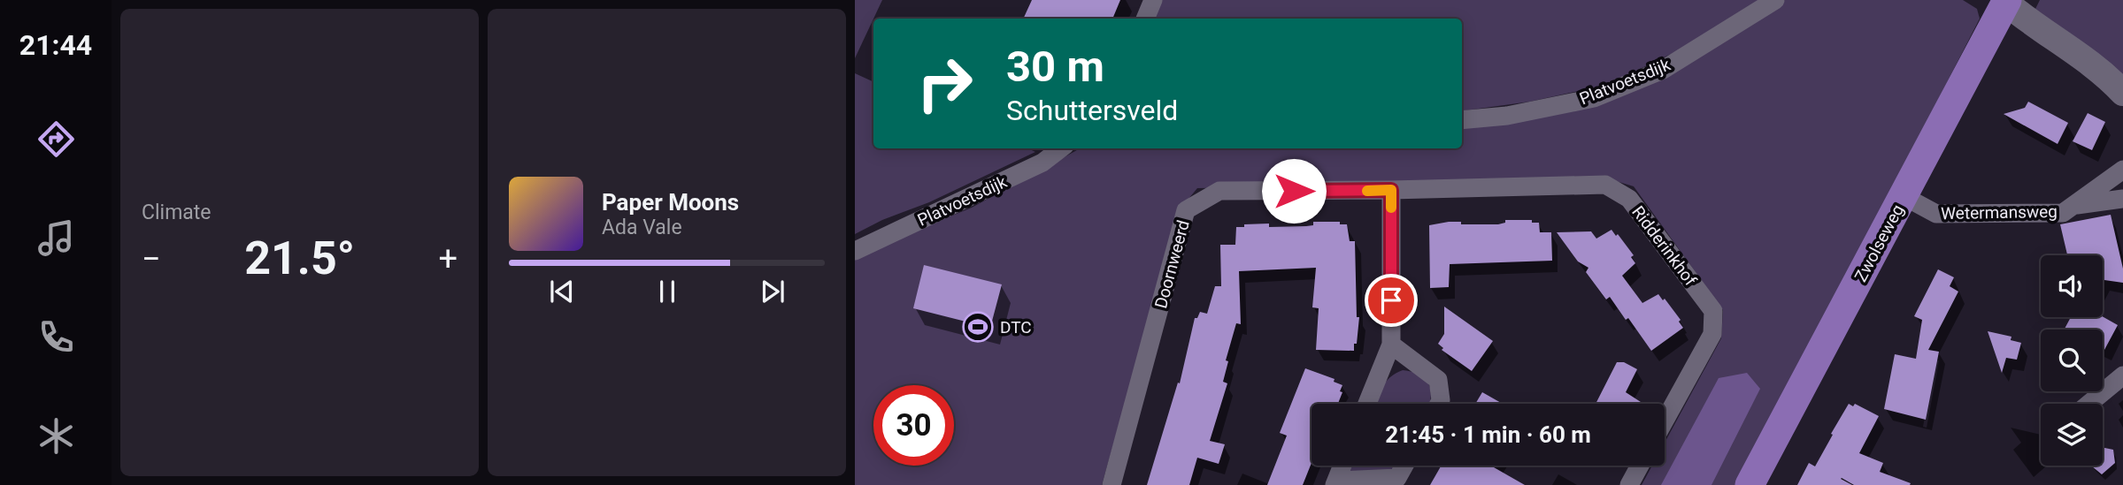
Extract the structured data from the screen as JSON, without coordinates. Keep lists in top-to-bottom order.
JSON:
{
  "streets": {
    "main road": ["Zwolseweg"],
    "street": [
      "Platvoetsdijk",
      "Wetermansweg",
      "Ridderinkhof",
      "Doornweerd"
    ]
  },
  "crossings": [
    ["Wetermansweg", "Zwolseweg"],
    ["Ridderinkhof", "Doornweerd"]
  ],
  "places": {
    "sports": ["DTC"]
  },
  "page": {
    "tabs": "21:44",
    "tile": "Climate",
    "turn": ["30 m", "Schuttersveld"],
    "song": ["Paper Moons", "Ada Vale"],
    "heat": ["−", "21.5°", "+"],
    "limit": "30",
    "trip": "21:45 · 1 min · 60 m"
  }
}
